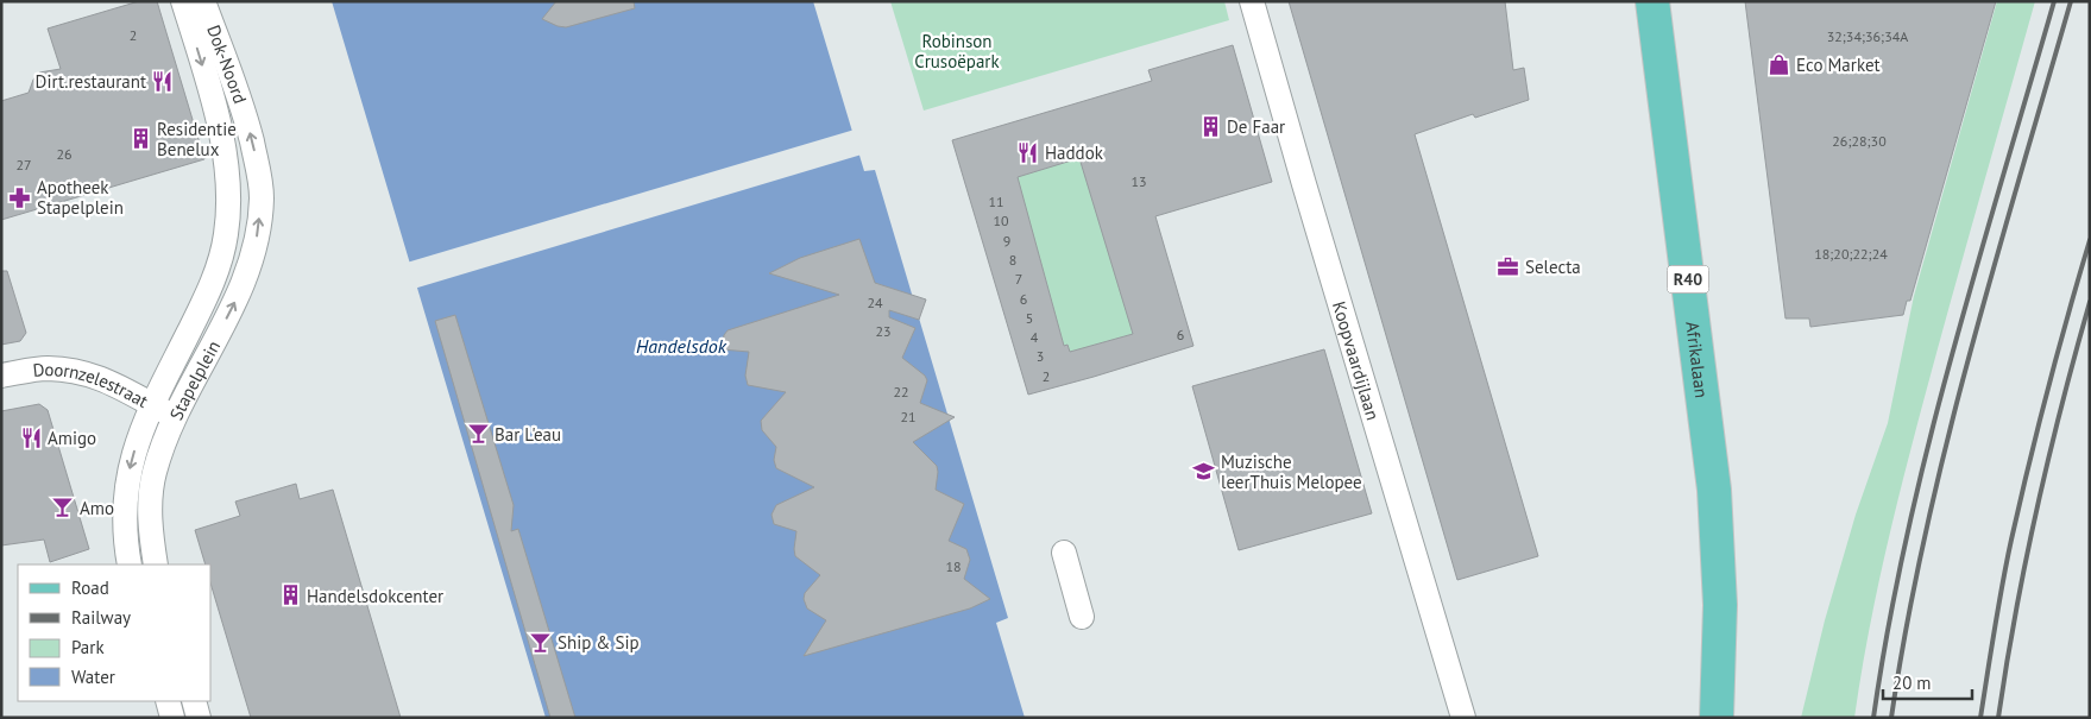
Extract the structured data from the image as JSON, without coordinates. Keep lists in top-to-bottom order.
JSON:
{
  "streets": {
    "main road": ["R40", "Afrikalaan"],
    "street": [
      "Dok-Noord",
      "Koopvaardijlaan",
      "Stapelplein",
      "Doornzelestraat"
    ]
  },
  "crossings": [
    ["Dok-Noord", "Stapelplein"],
    ["Stapelplein", "Doornzelestraat"]
  ],
  "water": ["Handelsdok"],
  "parks": ["Robinson Crusoëpark"],
  "places": {
    "shop": ["Eco Market"],
    "restaurant": ["Dirt.restaurant", "Haddok", "Amigo"],
    "building": ["De Faar", "Residentie Benelux", "Handelsdokcenter"],
    "pharmacy": ["Apotheek Stapelplein"],
    "office": ["Selecta"],
    "bar": ["Bar L'eau", "Amo", "Ship & Sip"],
    "school or university": ["Muzische leerThuis Melopee"]
  },
  "house_numbers": [
    "2",
    "32;34;36;34A",
    "26;28;30",
    "26",
    "27",
    "13",
    "11",
    "10",
    "9",
    "18;20;22;24",
    "8",
    "7",
    "6",
    "24",
    "5",
    "23",
    "6",
    "4",
    "3",
    "2",
    "22",
    "21",
    "18"
  ],
  "legend": [
    "Road",
    "Railway",
    "Park",
    "Water"
  ],
  "scale_bar": "20 m"
}
